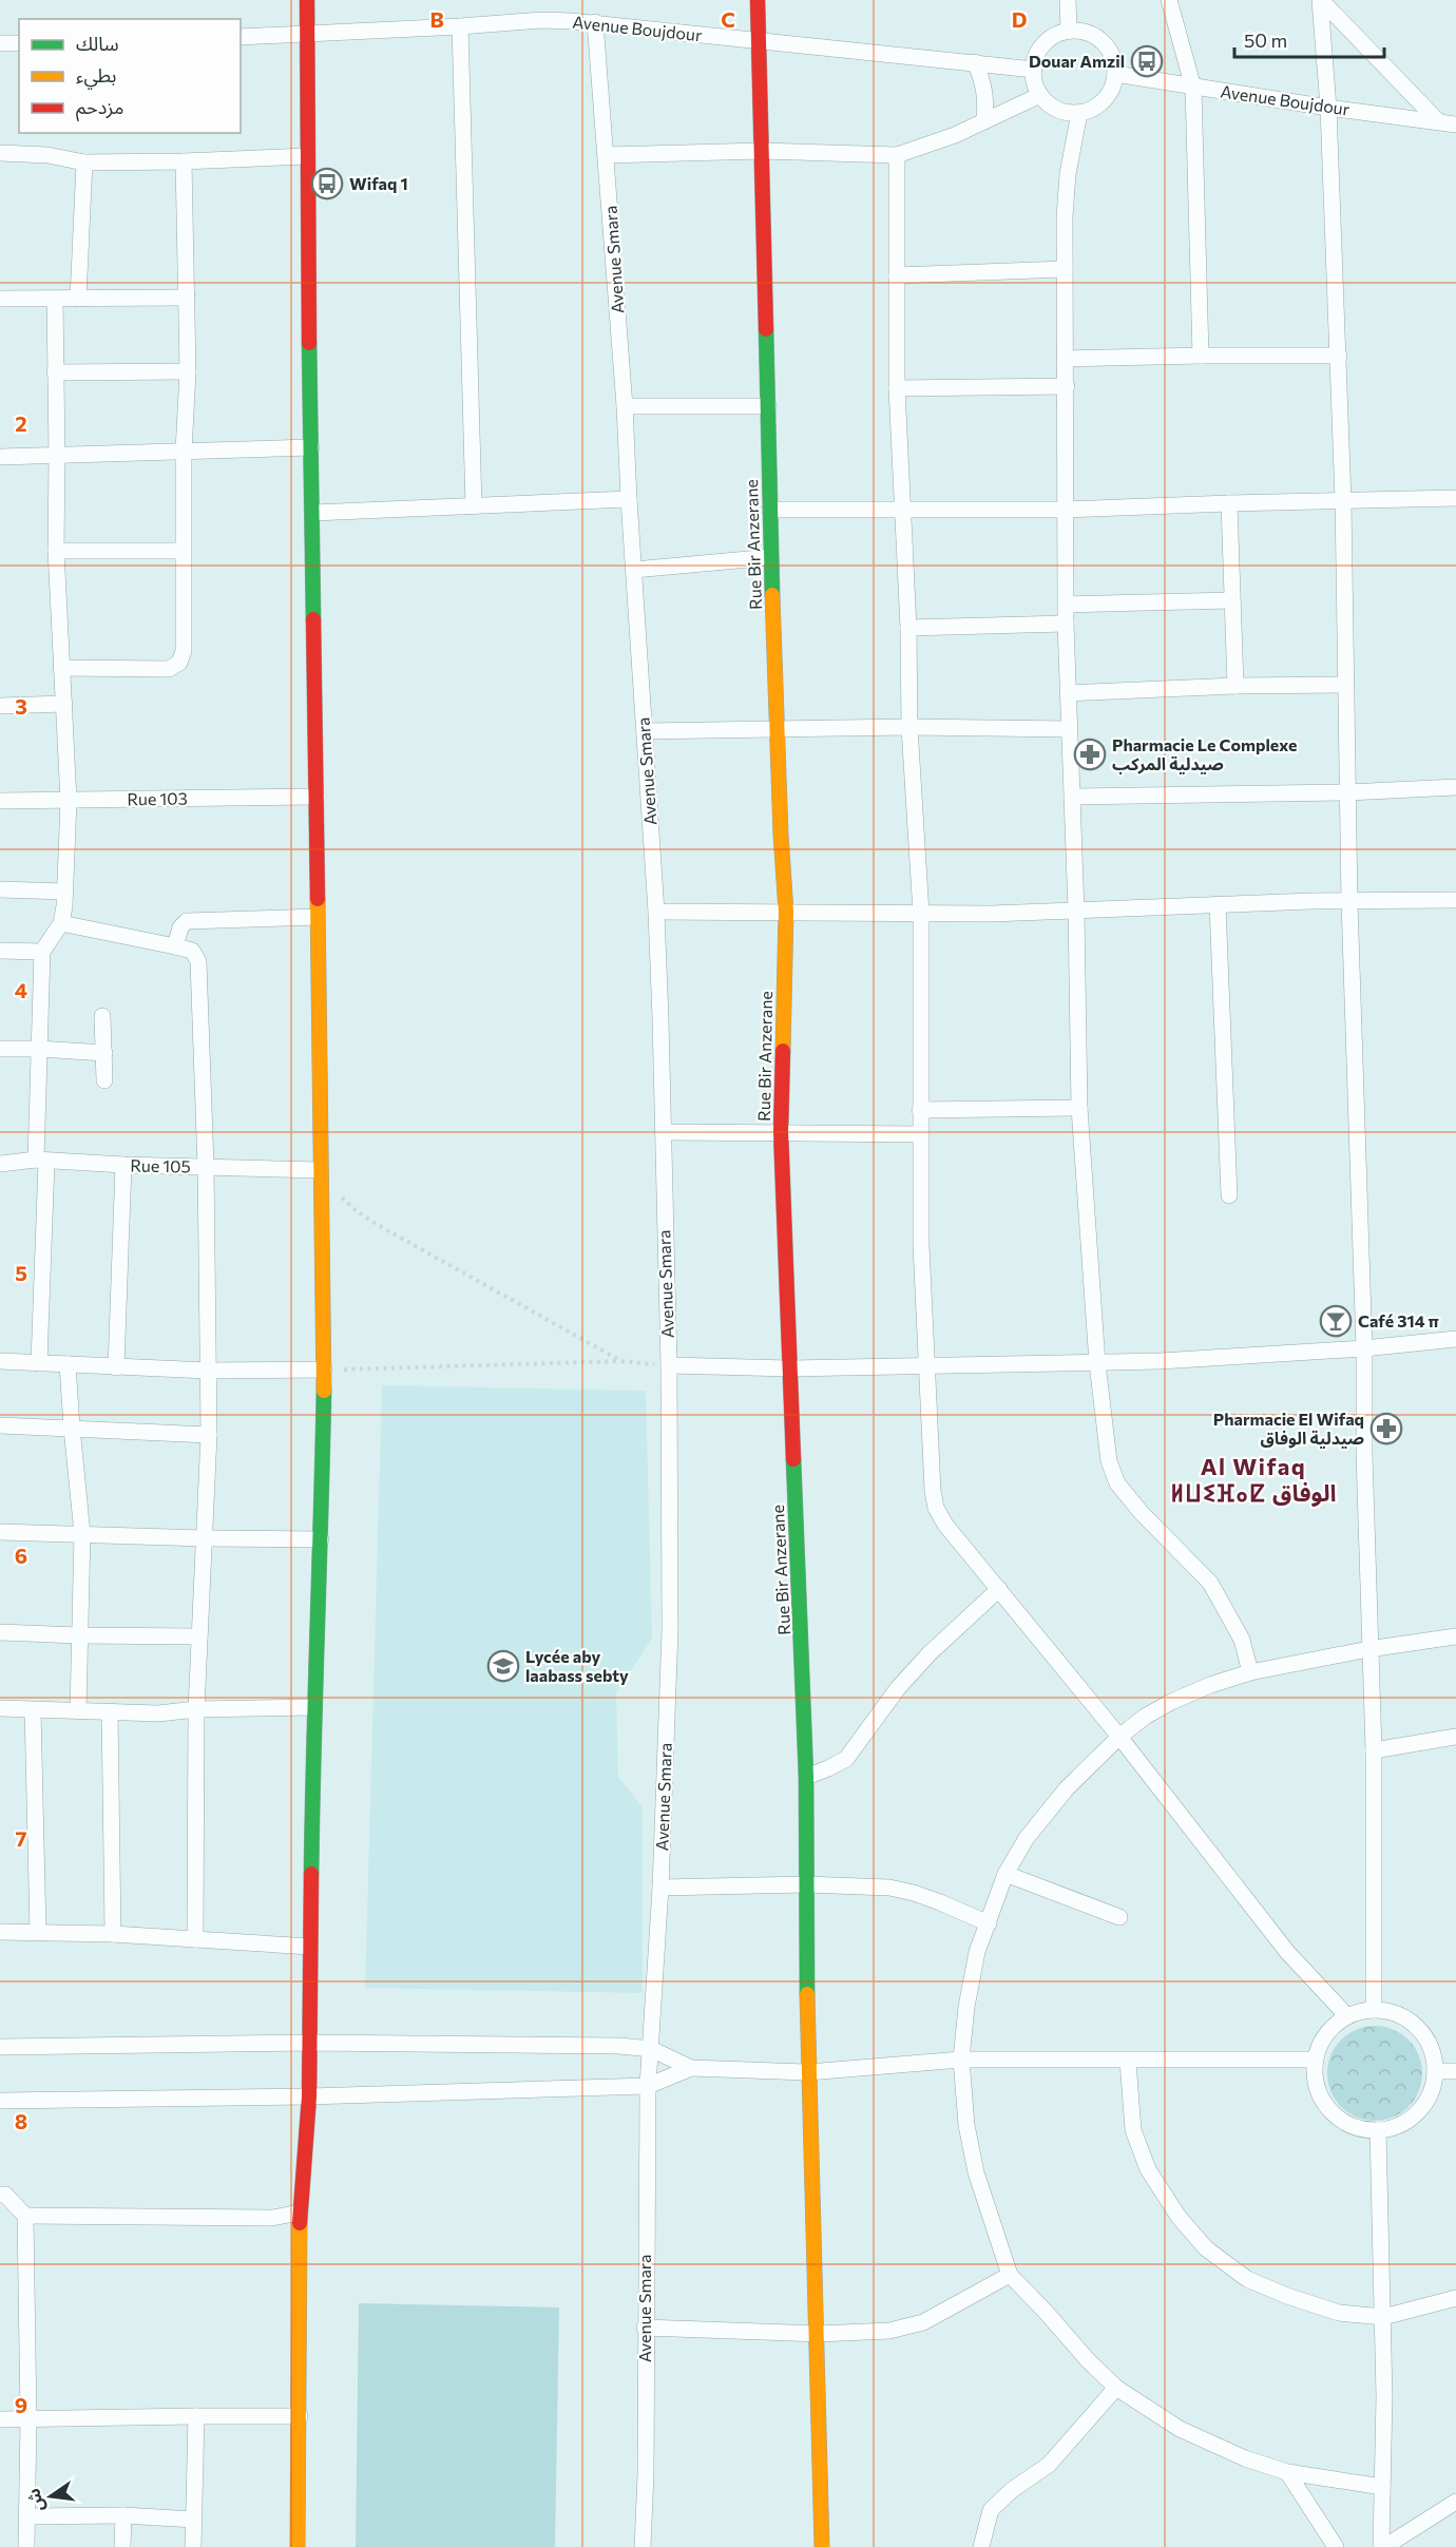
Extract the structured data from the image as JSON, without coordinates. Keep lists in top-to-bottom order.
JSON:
{
  "streets": {
    "street": [
      "Avenue Boujdour",
      "Avenue Smara",
      "Rue Bir Anzerane",
      "Rue 103",
      "Rue 105"
    ]
  },
  "crossings": [
    ["Avenue Boujdour", "Avenue Smara"],
    ["Avenue Boujdour", "Rue Bir Anzerane"]
  ],
  "districts": ["Al Wifaq ⵍⵡⵉⴼⴰⵇ الوفاق"],
  "places": {
    "bus stop": ["Douar Amzil", "Wifaq 1"],
    "pharmacy": ["Pharmacie Le Complexe صيدلية المركب", "Pharmacie El Wifaq صيدلية الوفاق"],
    "bar": ["Café 314 π"],
    "school or university": ["Lycée aby laabass sebty"]
  },
  "legend": ["سالك", "بطيء", "مزدحم"],
  "scale_bar": "50 m",
  "north": "left",
  "grid": {
    "columns": ["B", "C", "D"],
    "rows": [
      "2",
      "3",
      "4",
      "5",
      "6",
      "7",
      "8",
      "9"
    ]
  }
}
